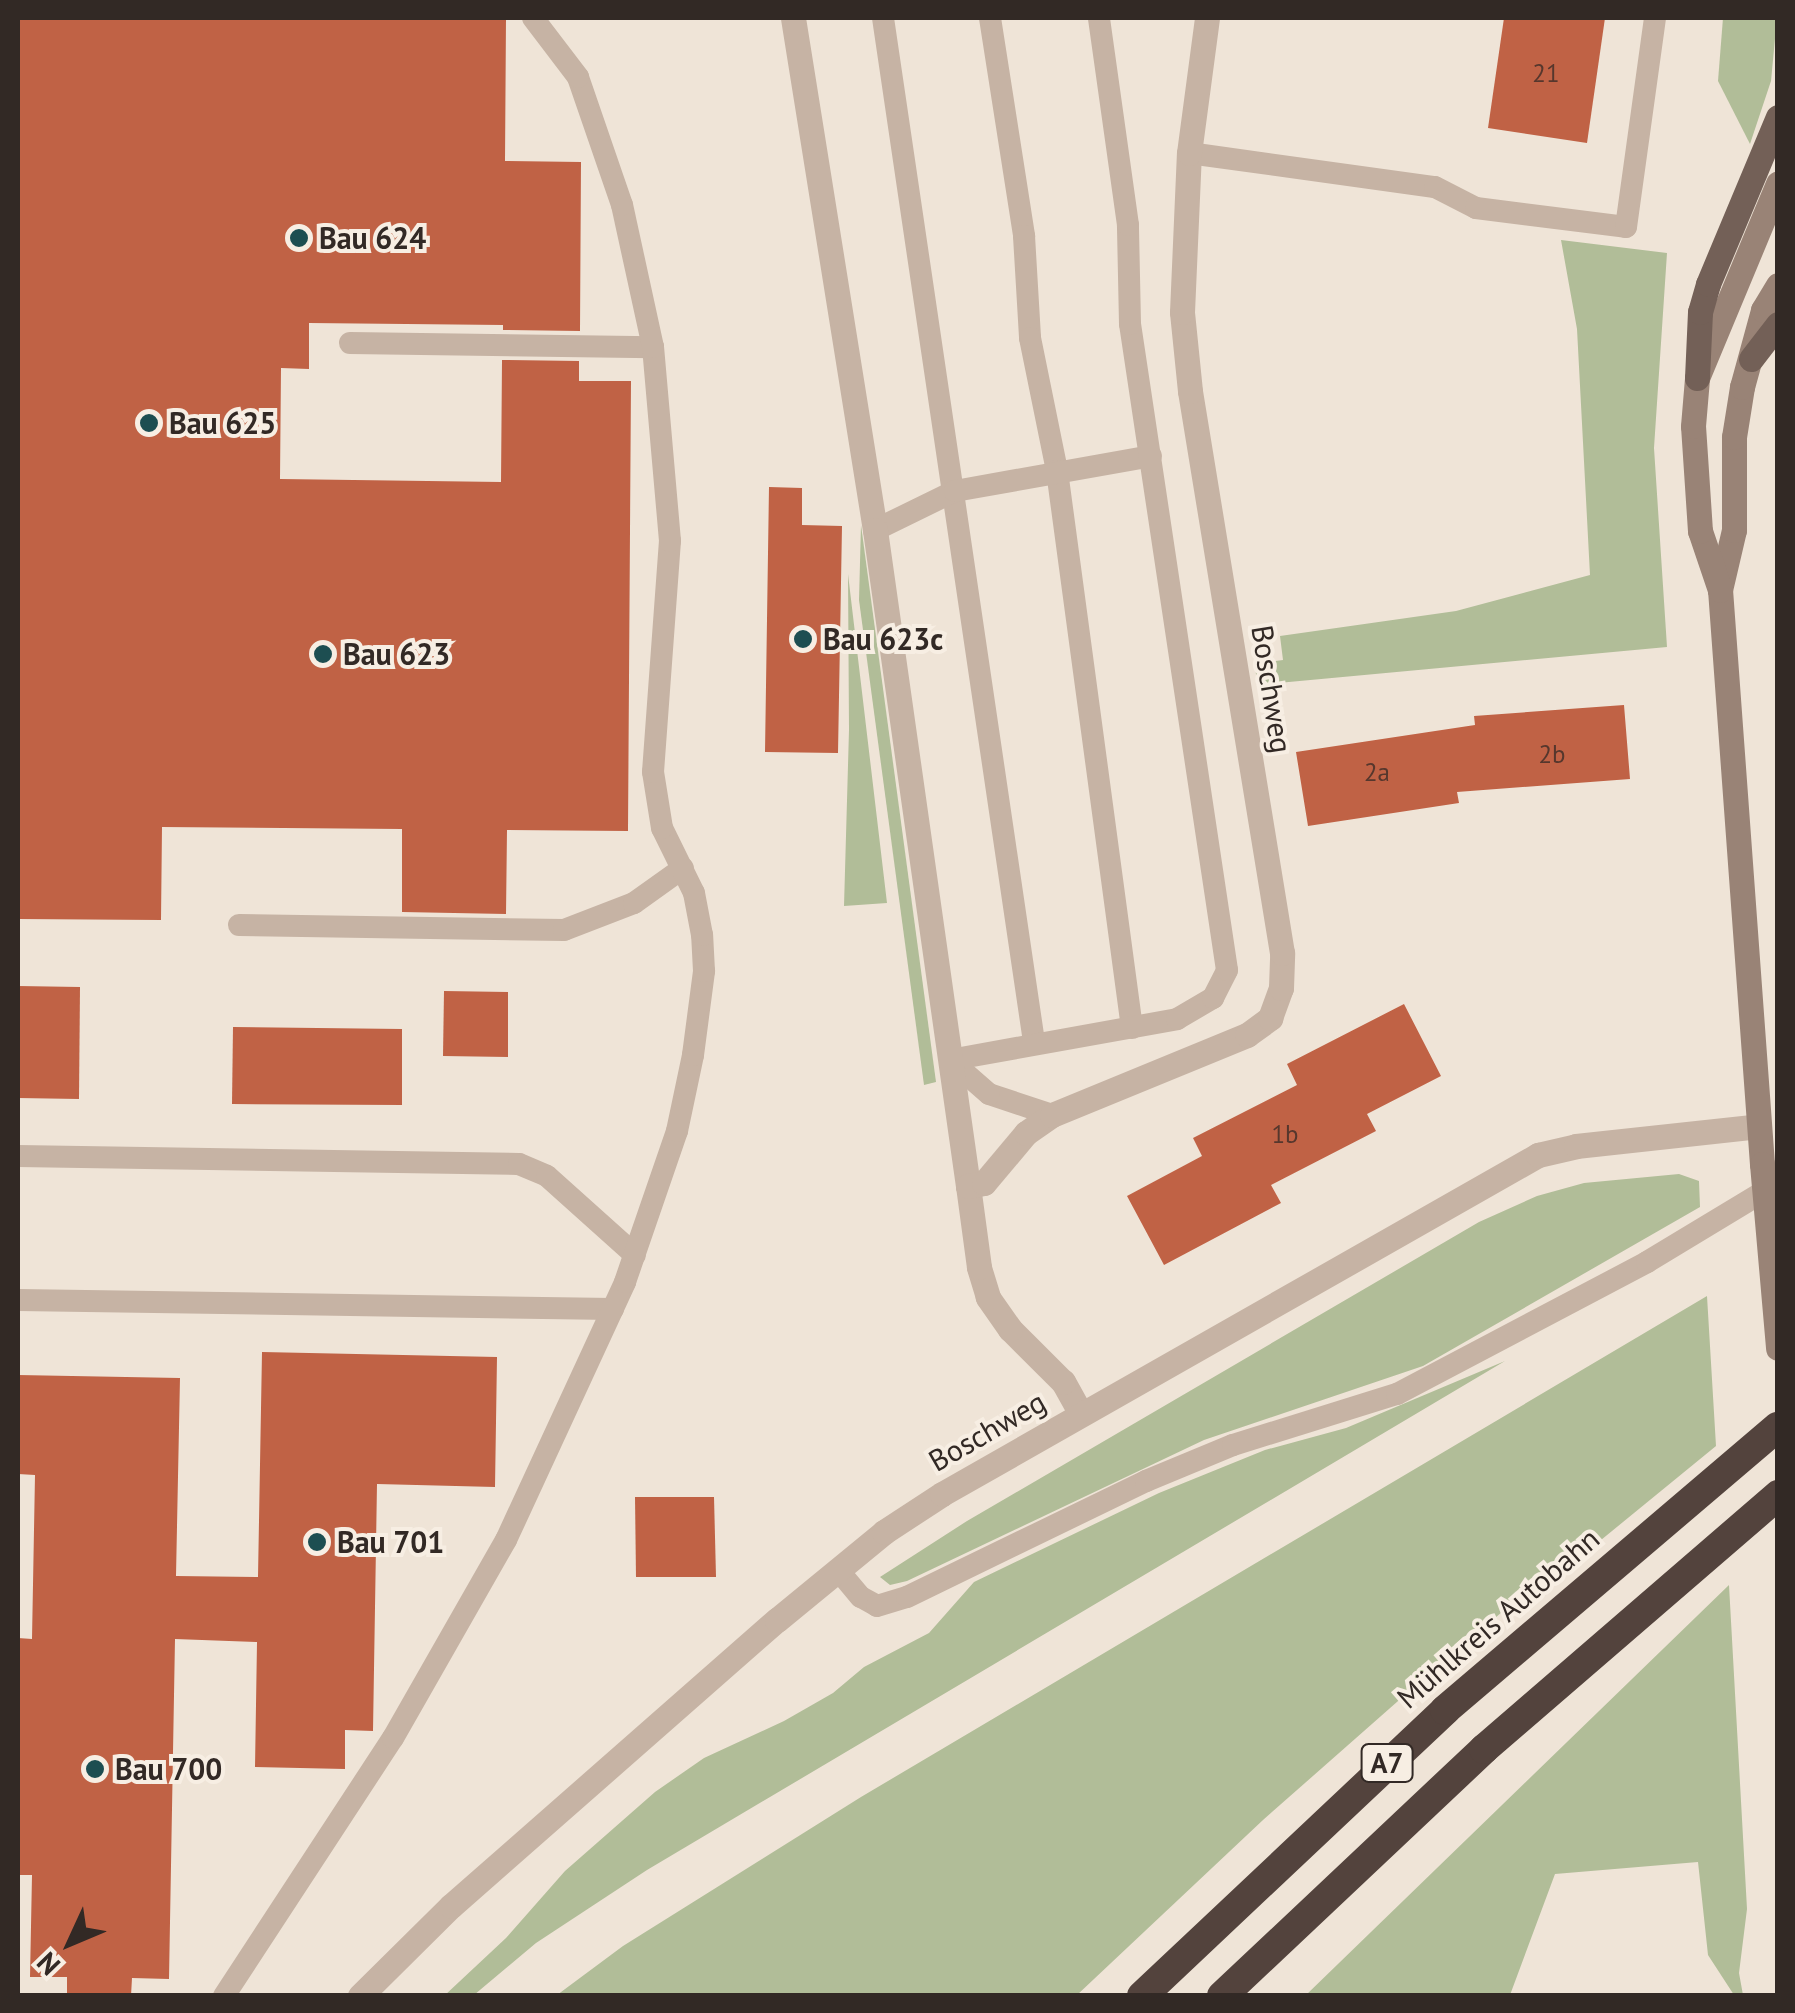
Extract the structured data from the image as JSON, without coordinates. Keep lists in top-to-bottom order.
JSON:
{
  "streets": {
    "highway": ["Mühlkreis Autobahn", "A7"],
    "street": ["Boschweg"]
  },
  "places": [
    "Bau 624",
    "Bau 625",
    "Bau 623c",
    "Bau 623",
    "Bau 701",
    "Bau 700"
  ],
  "house_numbers": [
    "21",
    "2b",
    "2a",
    "1b"
  ],
  "north": "bottom left"
}
